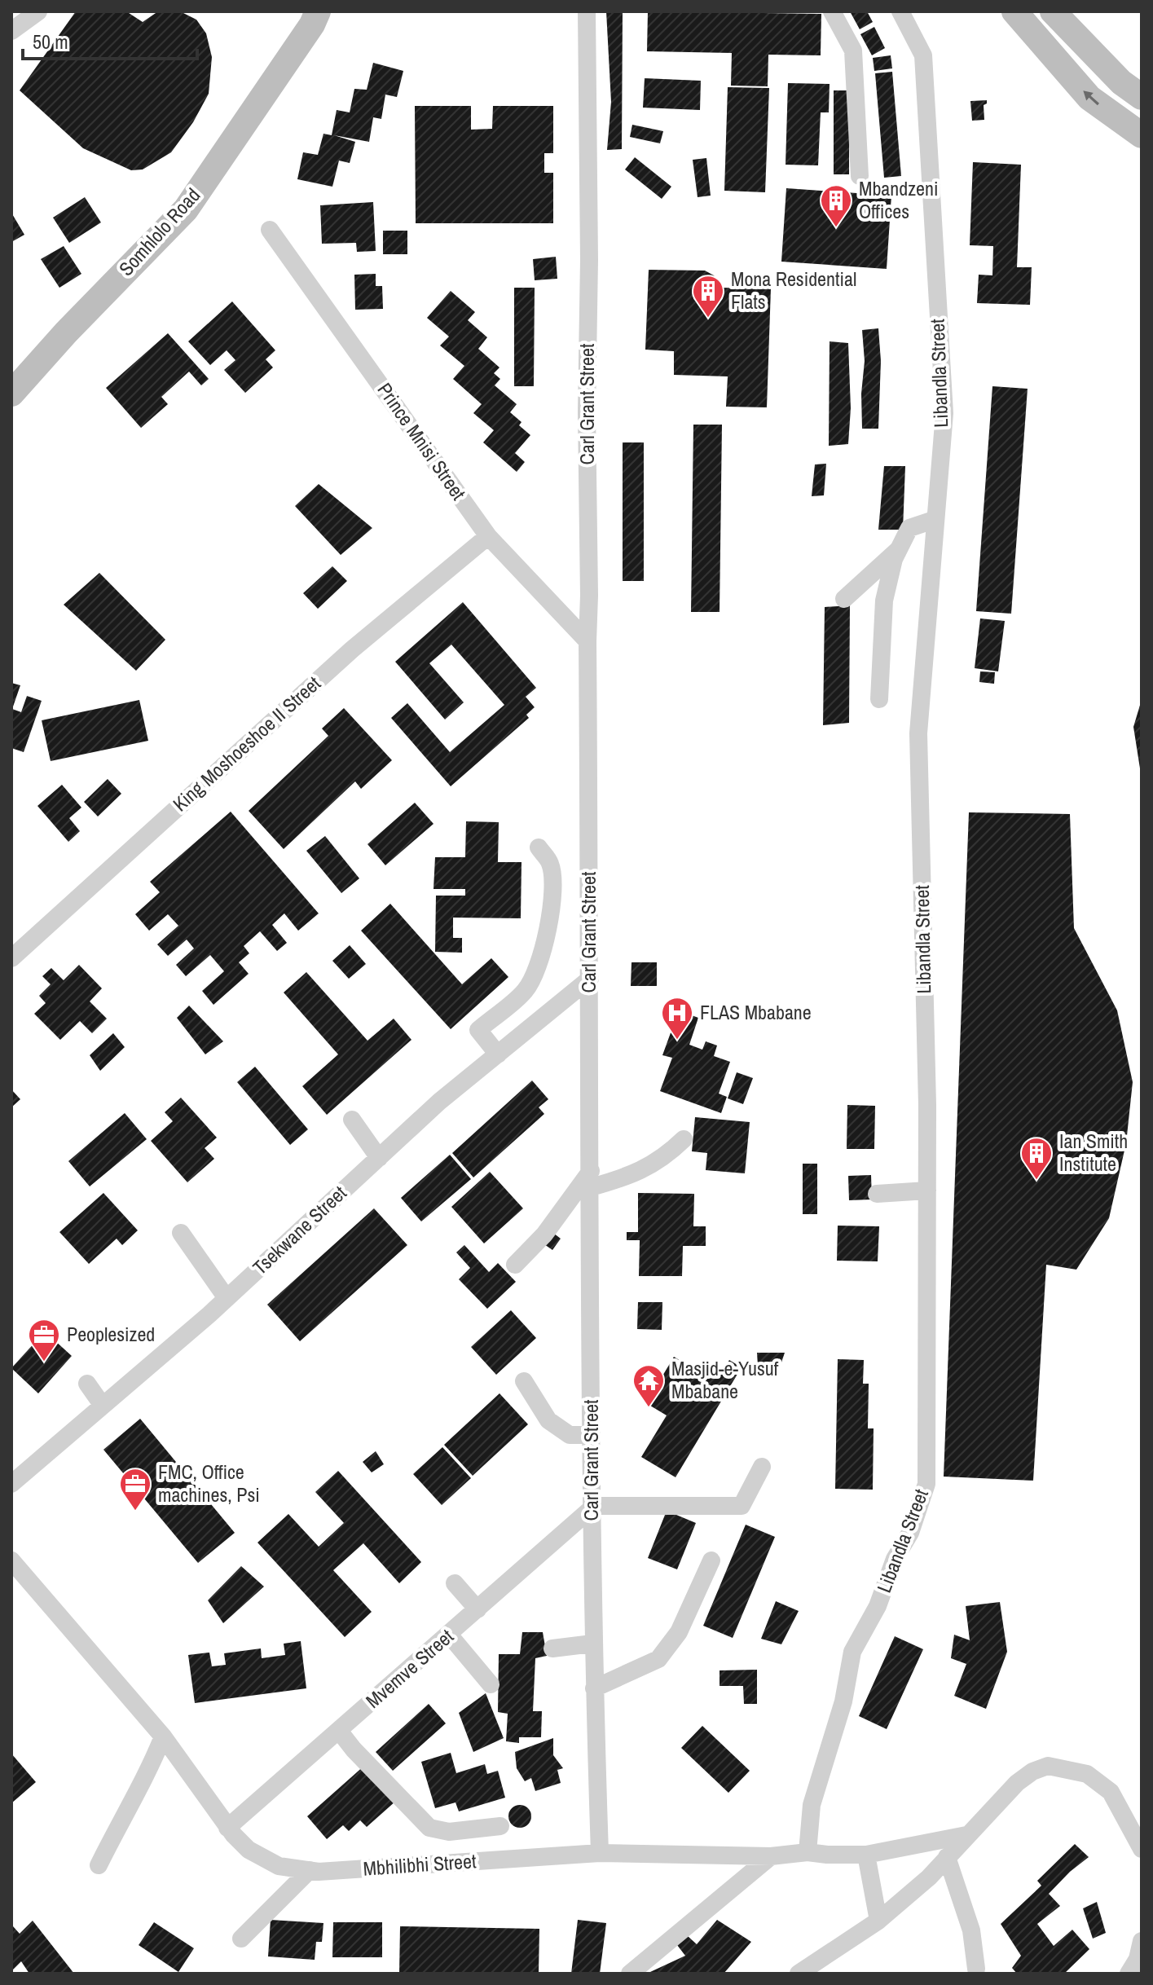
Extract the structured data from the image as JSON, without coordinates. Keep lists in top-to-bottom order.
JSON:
{
  "streets": {
    "main road": ["Somhlolo Road"],
    "street": [
      "Libandla Street",
      "Carl Grant Street",
      "Prince Mnisi Street",
      "King Moshoeshoe II Street",
      "Tsekwane Street",
      "Mvemve Street",
      "Mbhilibhi Street"
    ]
  },
  "crossings": [
    ["Libandla Street", "Mbhilibhi Street"],
    ["Carl Grant Street", "Prince Mnisi Street"],
    ["Carl Grant Street", "Tsekwane Street"],
    ["Carl Grant Street", "Mvemve Street"],
    ["Carl Grant Street", "Mbhilibhi Street"],
    ["Prince Mnisi Street", "King Moshoeshoe II Street"],
    ["Mvemve Street", "Mbhilibhi Street"]
  ],
  "places": {
    "building": ["Mbandzeni Offices", "Mona Residential Flats", "Ian Smith Institute"],
    "hospital": ["FLAS Mbabane"],
    "office": ["Peoplesized", "FMC, Office machines, Psi"],
    "temple": ["Masjid-e-Yusuf Mbabane"]
  },
  "scale_bar": "50 m"
}
